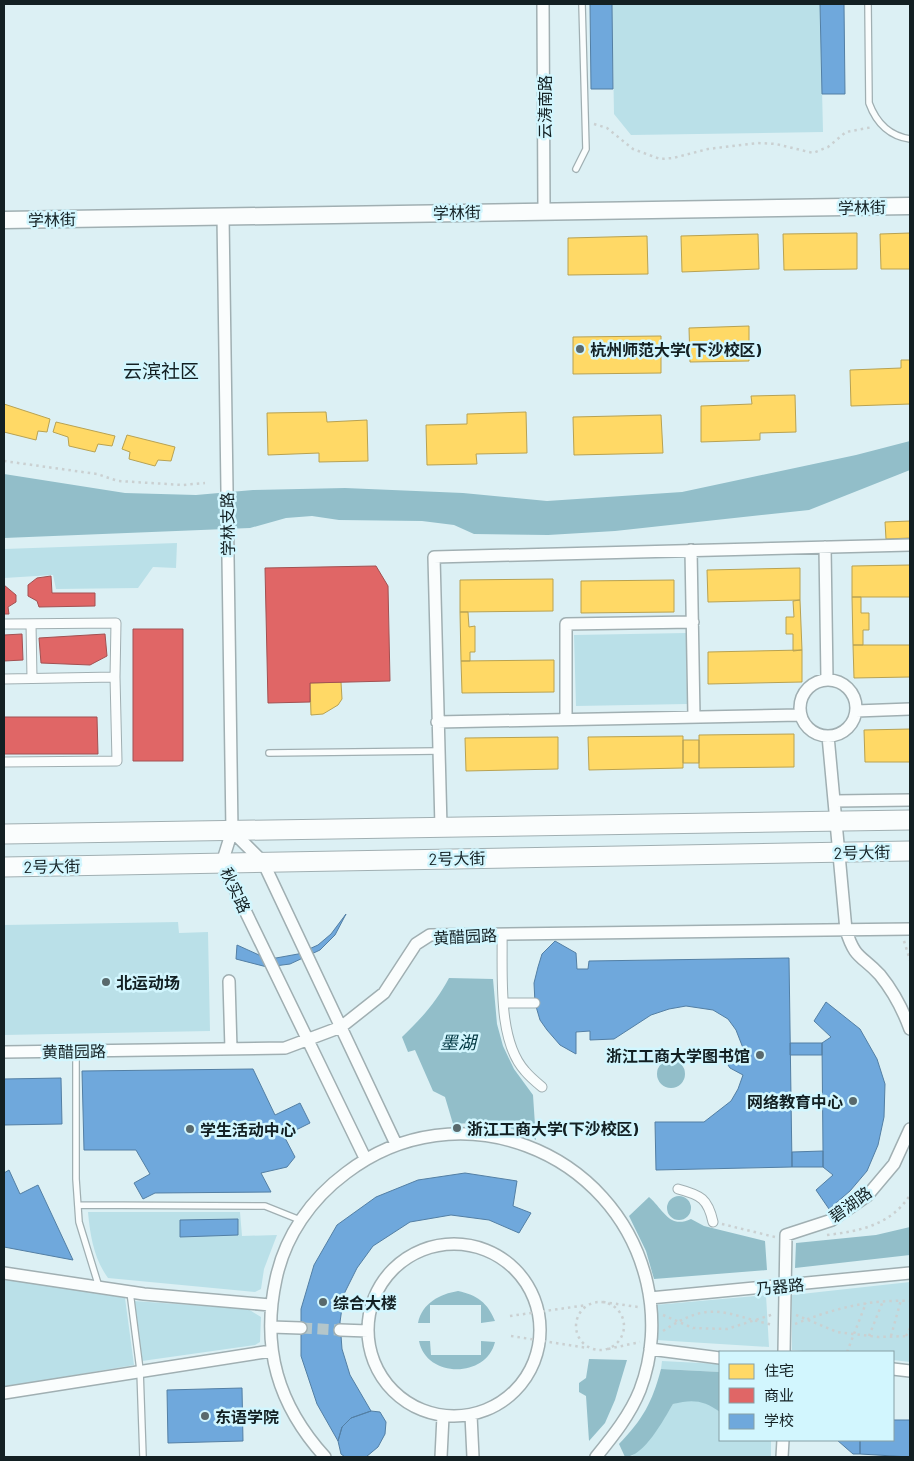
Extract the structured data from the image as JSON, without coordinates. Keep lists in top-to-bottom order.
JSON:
{
  "streets": {
    "main road": ["学林街", "2号大街"],
    "street": [
      "云涛南路",
      "学林支路",
      "秋实路",
      "黄醋园路",
      "碧湖路",
      "乃器路"
    ]
  },
  "crossings": [
    ["云涛南路", "学林街"],
    ["学林街", "学林支路"],
    ["学林支路", "2号大街"],
    ["学林支路", "秋实路"],
    ["2号大街", "秋实路"],
    ["秋实路", "黄醋园路"],
    ["碧湖路", "乃器路"]
  ],
  "districts": ["云滨社区"],
  "water": ["墨湖"],
  "places": [
    "杭州师范大学(下沙校区)",
    "北运动场",
    "浙江工商大学图书馆",
    "网络教育中心",
    "浙江工商大学(下沙校区)",
    "学生活动中心",
    "综合大楼",
    "东语学院"
  ],
  "legend": ["住宅", "商业", "学校"]
}
